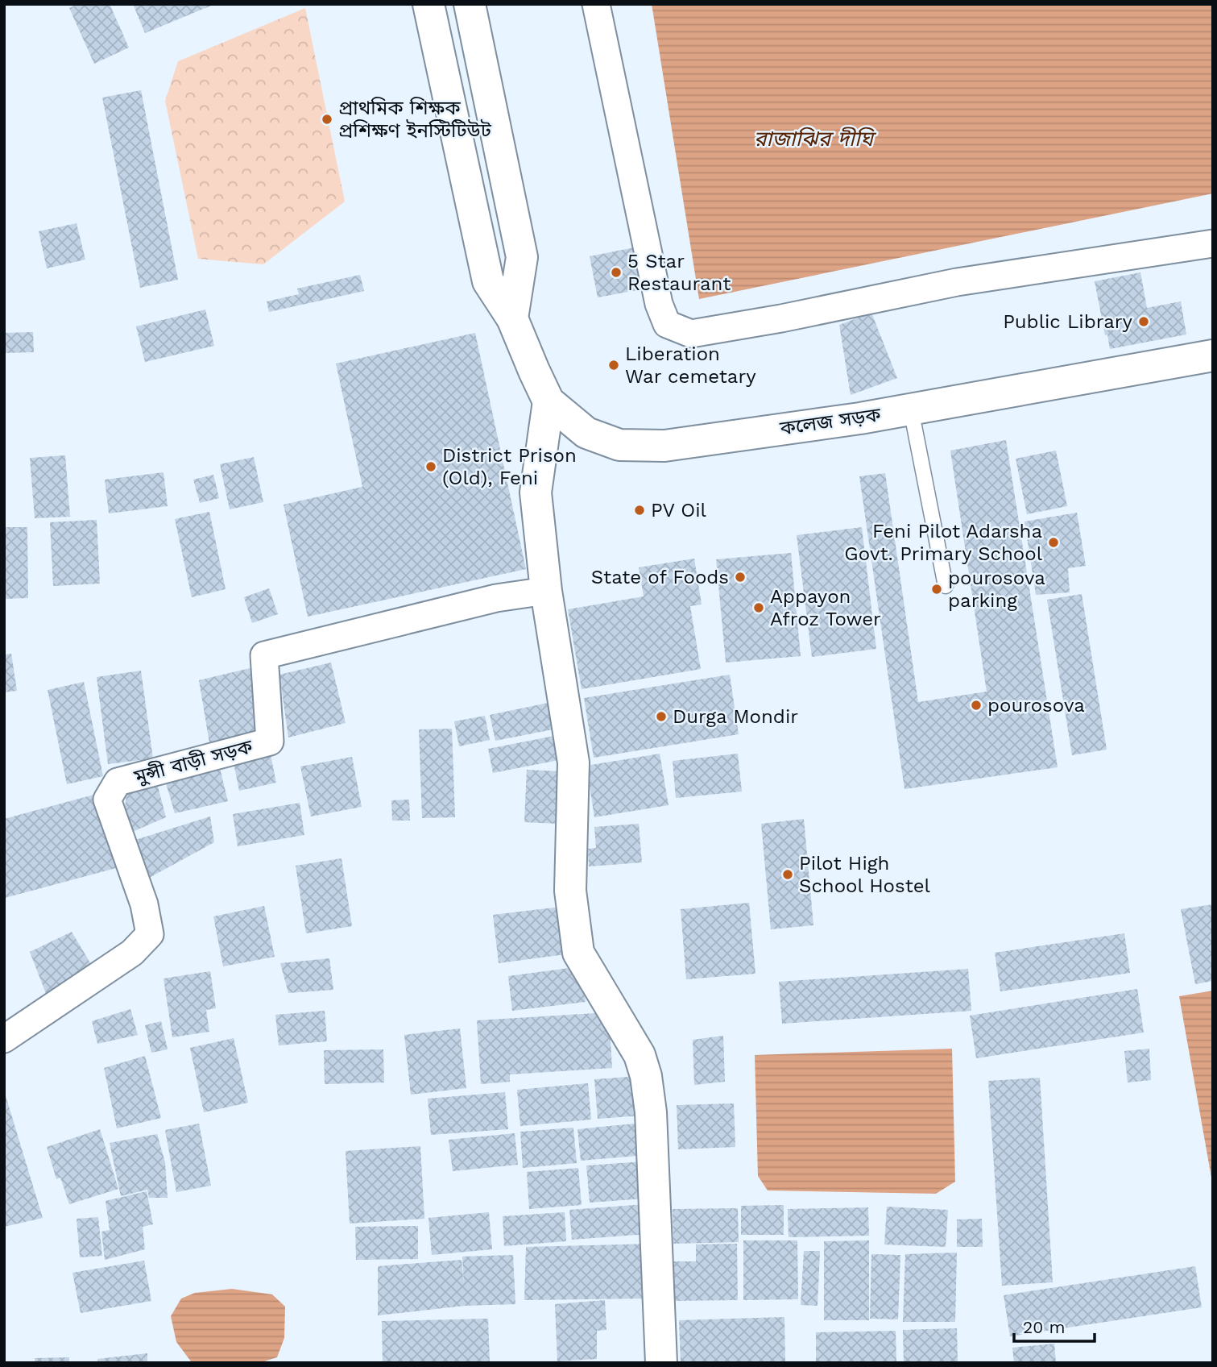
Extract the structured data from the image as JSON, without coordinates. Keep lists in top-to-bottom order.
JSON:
{
  "streets": {
    "main road": ["কলেজ সড়ক"],
    "street": ["মুন্সী বাড়ী সড়ক"]
  },
  "water": ["রাজাঝির দীঘি"],
  "places": [
    "প্রাথমিক শিক্ষক প্রশিক্ষণ ইনস্টিটিউট",
    "5 Star Restaurant",
    "Public Library",
    "Liberation War cemetary",
    "District Prison (Old), Feni",
    "PV Oil",
    "Feni Pilot Adarsha Govt. Primary School",
    "State of Foods",
    "pourosova parking",
    "Appayon Afroz Tower",
    "pourosova",
    "Durga Mondir",
    "Pilot High School Hostel"
  ],
  "scale_bar": "20 m"
}
